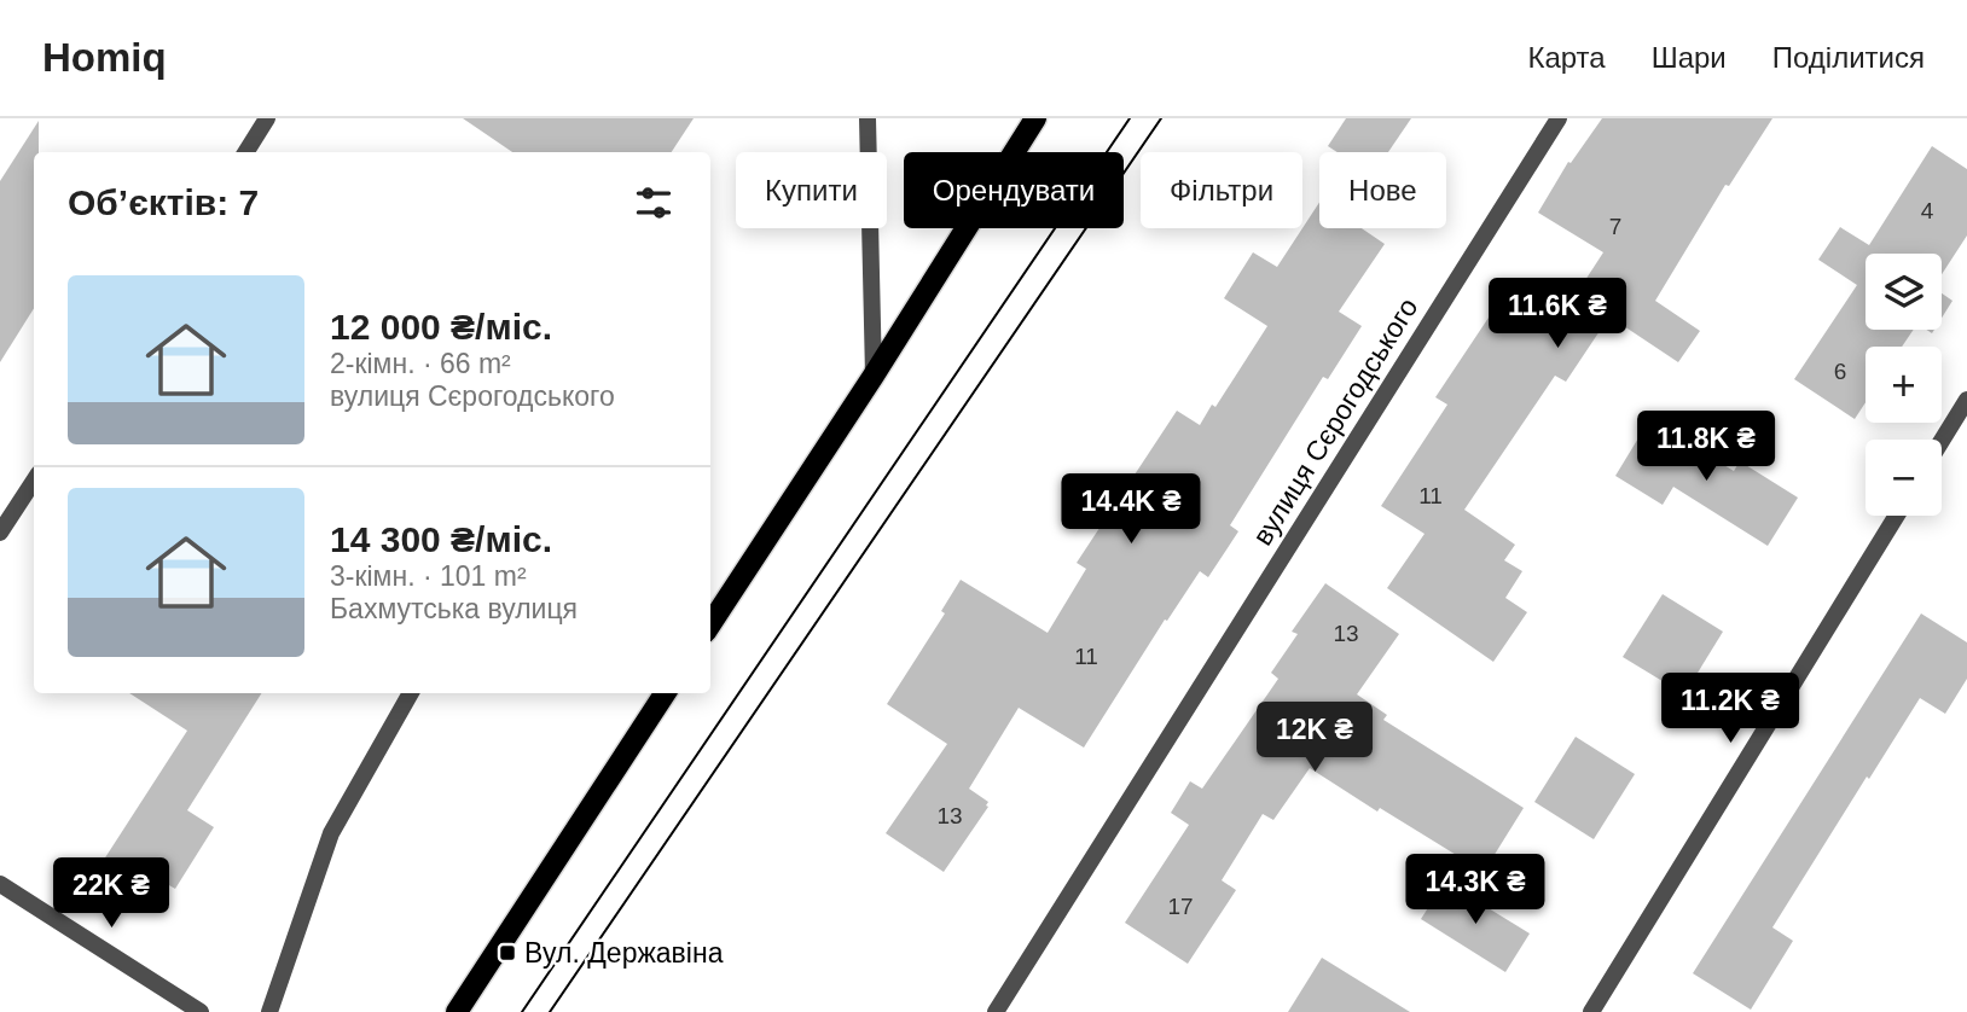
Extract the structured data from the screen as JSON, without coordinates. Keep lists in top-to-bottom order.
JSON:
{
  "streets": {
    "street": ["вулиця Сєрогодського"]
  },
  "places": {
    "transit": ["Вул. Державіна"]
  },
  "house_numbers": [
    "4",
    "7",
    "6",
    "11",
    "13",
    "11",
    "13",
    "17"
  ],
  "page": {
    "header": "Homiq",
    "nav": ["Карта", "Шари", "Поділитися"],
    "chip": [
      "Купити",
      "Орендувати",
      "Фільтри",
      "Нове"
    ],
    "heading": "Об’єктів: 7",
    "map_buttons": ["+", "−"],
    "list": [
      {
        "name": "12 000 ₴/міс.",
        "note": "2-кімн. · 66 m² · вулиця Сєрогодського"
      },
      {
        "name": "14 300 ₴/міс.",
        "note": "3-кімн. · 101 m² · Бахмутська вулиця"
      }
    ],
    "price": [
      "11.6K ₴",
      "11.8K ₴",
      "14.4K ₴",
      "11.2K ₴",
      "12K ₴",
      "14.3K ₴",
      "22K ₴"
    ]
  }
}
